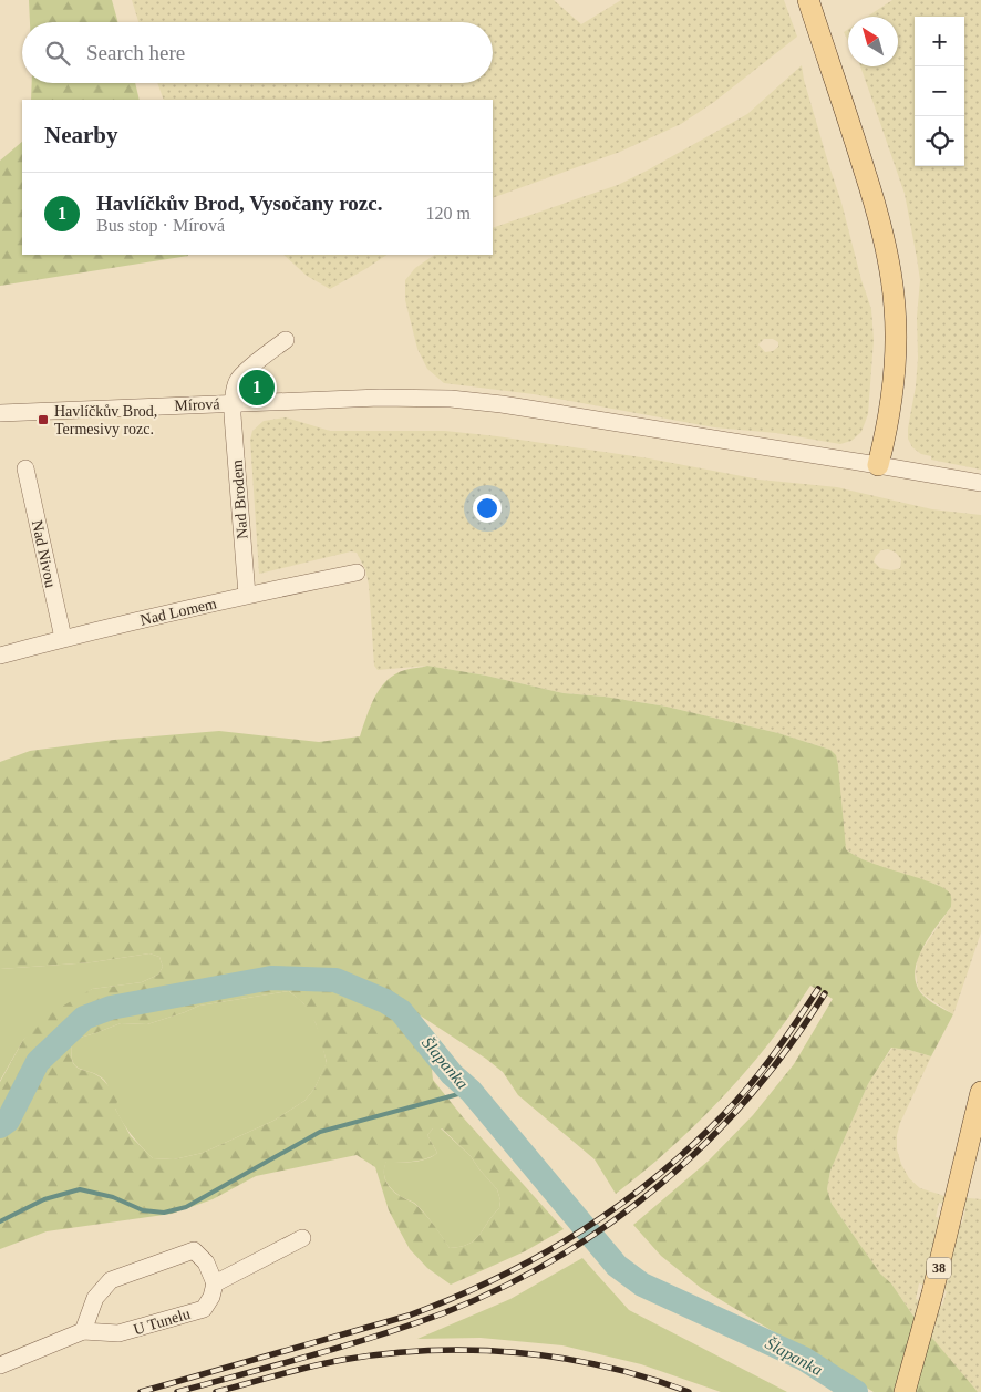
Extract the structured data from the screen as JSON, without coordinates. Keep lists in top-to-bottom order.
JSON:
{
  "streets": {
    "main road": ["38"],
    "street": [
      "Mírová",
      "Nad Brodem",
      "Nad Nivou",
      "Nad Lomem",
      "U Tunelu"
    ]
  },
  "crossings": [
    ["Mírová", "Nad Brodem"],
    ["Nad Brodem", "Nad Lomem"],
    ["Nad Nivou", "Nad Lomem"]
  ],
  "water": ["Šlapanka"],
  "places": {
    "transit": ["Havlíčkův Brod, Termesivy rozc."]
  },
  "north": "top left",
  "page": {
    "map_buttons": ["+", "−"],
    "search": "Search here",
    "heading": "Nearby",
    "list": [
      {
        "mark": "1",
        "name": "Havlíčkův Brod, Vysočany rozc.",
        "note": "Bus stop · Mírová",
        "value": "120 m"
      }
    ],
    "pins": "1"
  }
}
